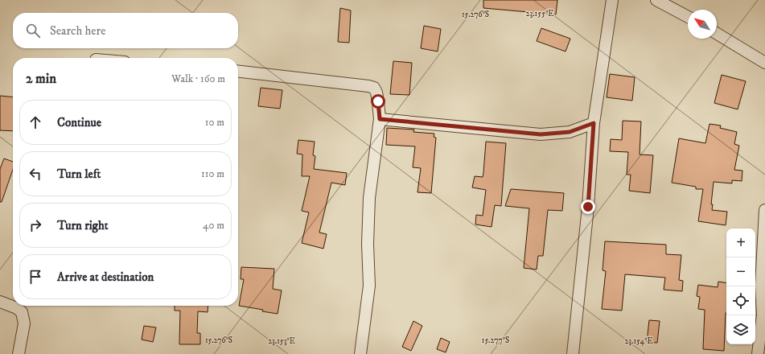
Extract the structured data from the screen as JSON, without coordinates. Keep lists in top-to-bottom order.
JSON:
{
  "north": "top left",
  "page": {
    "search": "Search here",
    "heading": ["2 min", "Walk · 160 m"],
    "list": [
      ["Continue", "10 m"],
      ["Turn left", "110 m"],
      ["Turn right", "40 m"],
      "Arrive at destination"
    ],
    "map_buttons": ["+", "−"]
  },
  "coordinates": [
    "23.155°E",
    "15.276°S",
    "15.277°S",
    "23.153°E",
    "23.154°E"
  ]
}
